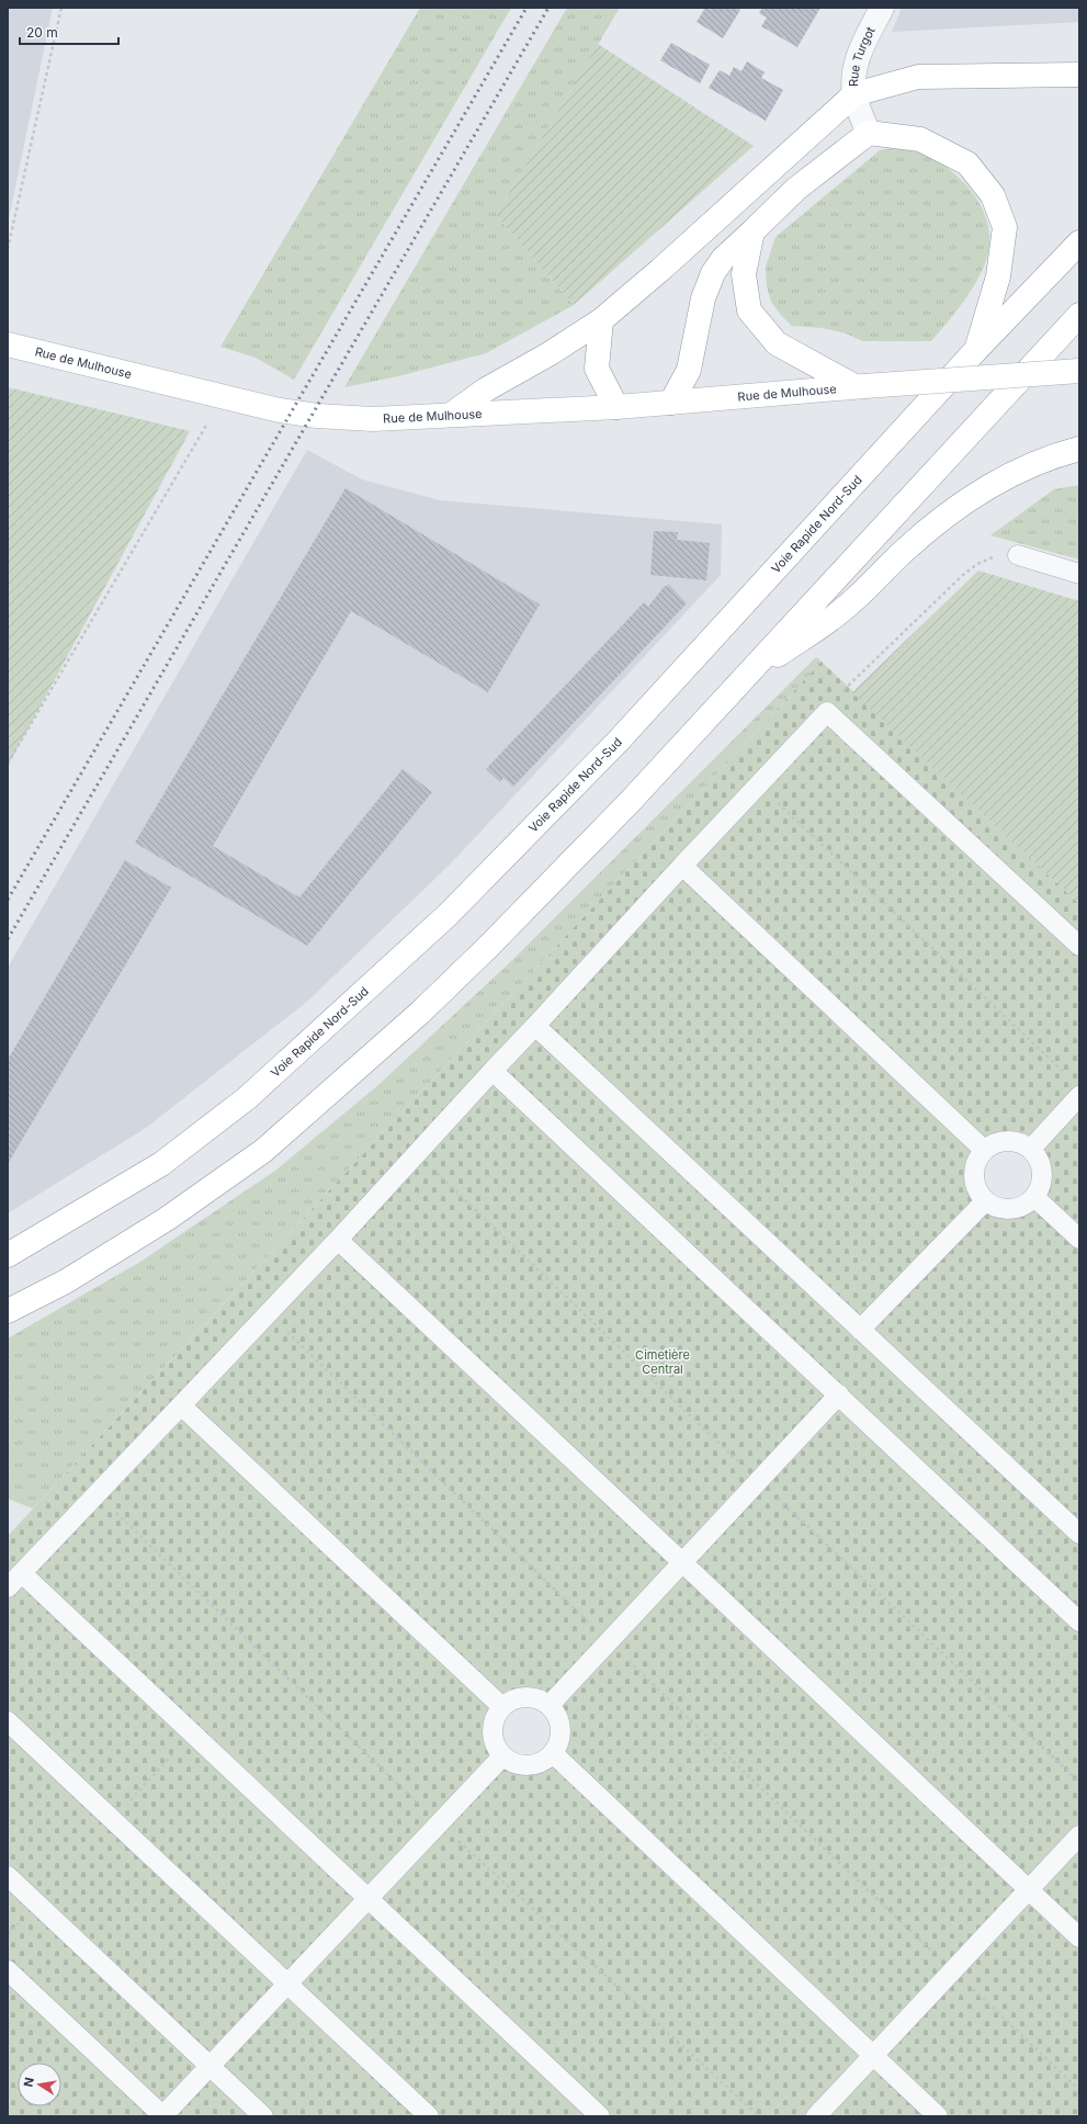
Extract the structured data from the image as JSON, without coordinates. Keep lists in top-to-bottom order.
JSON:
{
  "streets": {
    "main road": ["Rue de Mulhouse", "Voie Rapide Nord-Sud"],
    "street": ["Rue Turgot"]
  },
  "parks": ["Cimetière Central"],
  "scale_bar": "20 m",
  "north": "left"
}
